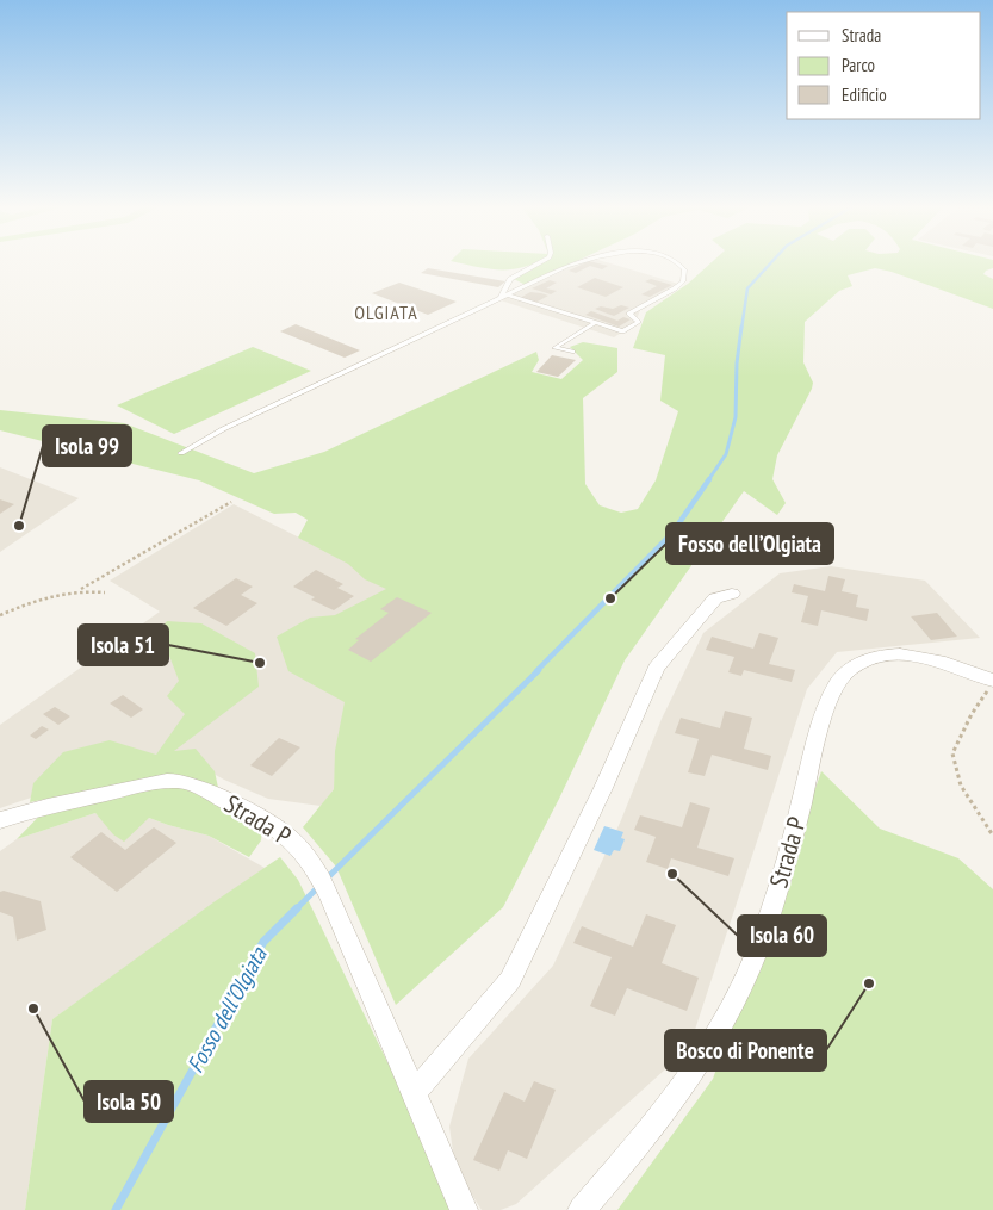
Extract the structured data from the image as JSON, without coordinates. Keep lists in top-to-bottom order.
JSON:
{
  "streets": {
    "street": ["Strada P"]
  },
  "districts": ["OLGIATA"],
  "water": ["Fosso dell’Olgiata"],
  "places": [
    "Isola 99",
    "Fosso dell’Olgiata",
    "Isola 51",
    "Isola 60",
    "Bosco di Ponente",
    "Isola 50"
  ],
  "legend": ["Strada", "Parco", "Edificio"]
}
